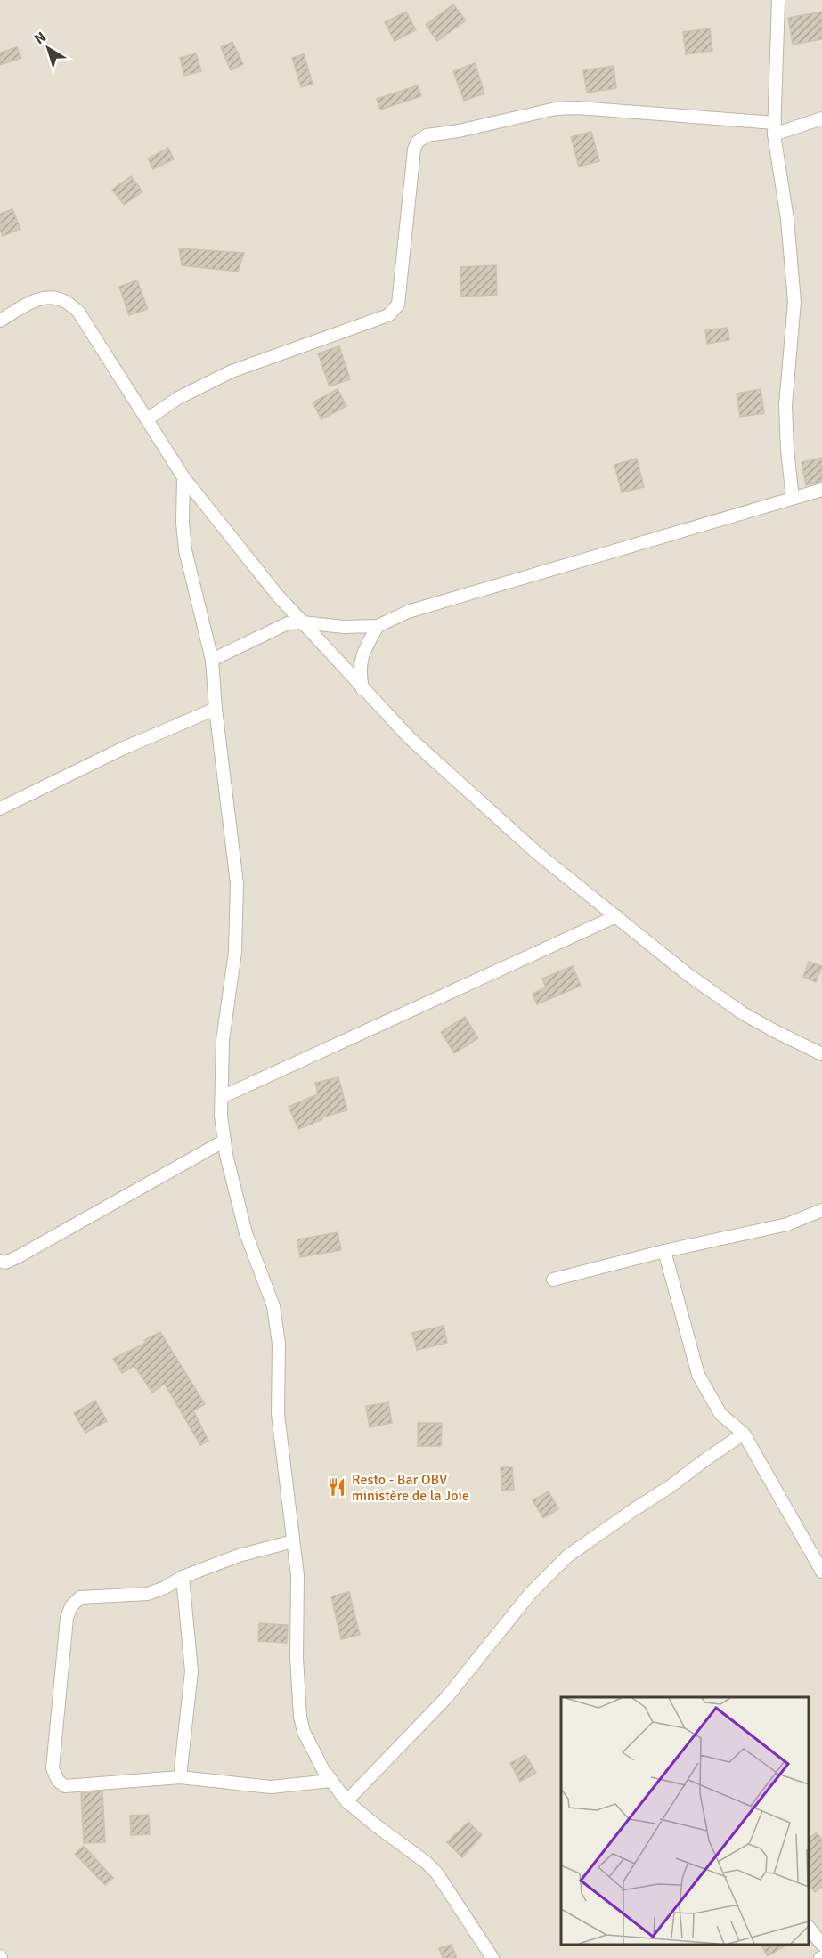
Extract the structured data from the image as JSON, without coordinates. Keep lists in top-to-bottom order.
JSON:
{
  "places": {
    "restaurant": ["Resto - Bar OBV ministère de la Joie"]
  },
  "north": "top left"
}
